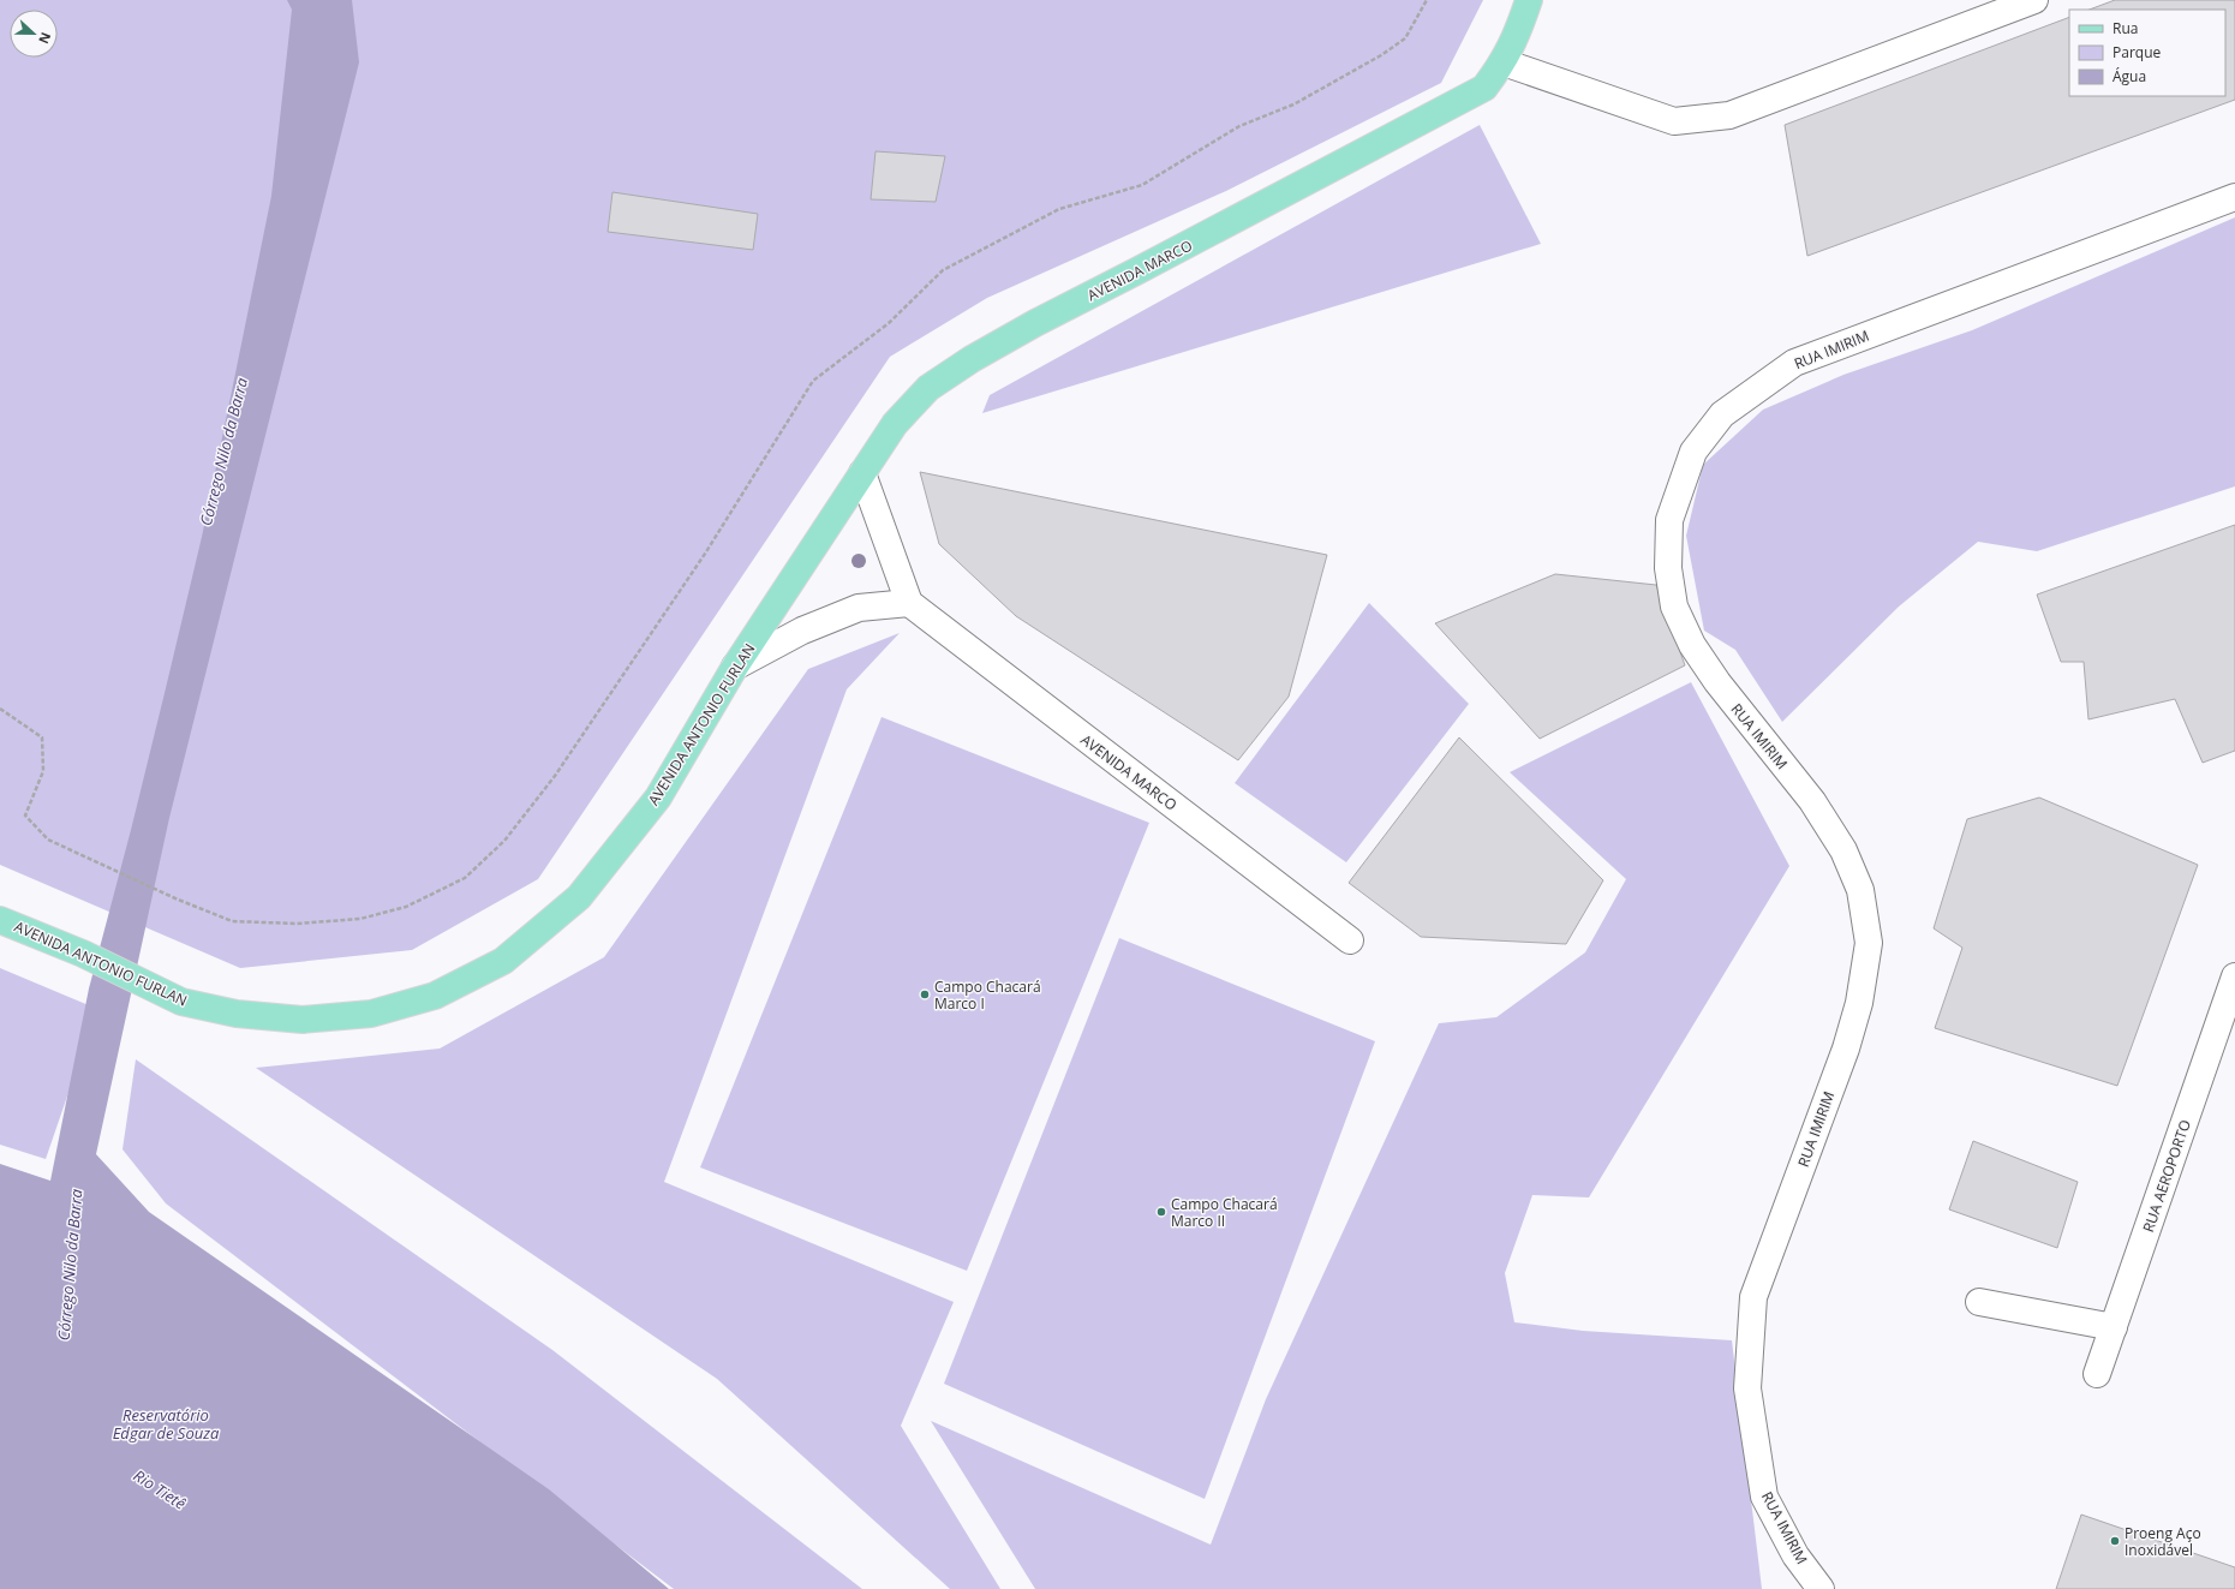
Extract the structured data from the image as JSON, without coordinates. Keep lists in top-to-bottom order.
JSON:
{
  "streets": {
    "main road": ["AVENIDA MARCO", "AVENIDA ANTONIO FURLAN"],
    "street": ["RUA IMIRIM", "RUA AEROPORTO"]
  },
  "crossings": [
    ["AVENIDA MARCO", "AVENIDA ANTONIO FURLAN"]
  ],
  "water": ["Córrego Nilo da Barra", "Reservatório Edgar de Souza", "Rio Tietê"],
  "places": ["Campo Chacará Marco I", "Campo Chacará Marco II", "Proeng Aço Inoxidável"],
  "legend": ["Rua", "Parque", "Água"],
  "north": "right"
}
